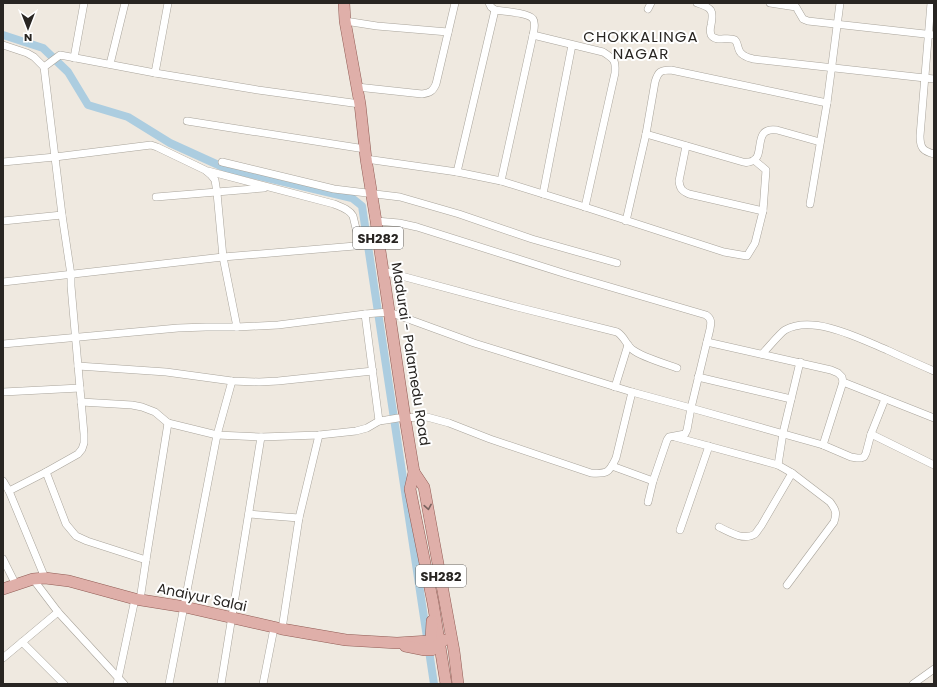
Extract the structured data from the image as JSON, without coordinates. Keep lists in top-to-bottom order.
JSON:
{
  "streets": {
    "main road": ["SH282", "Madurai - Palamedu Road", "Anaiyur Salai"]
  },
  "crossings": [
    ["Madurai - Palamedu Road", "Anaiyur Salai"]
  ],
  "districts": ["CHOKKALINGA NAGAR"],
  "north": "bottom"
}
